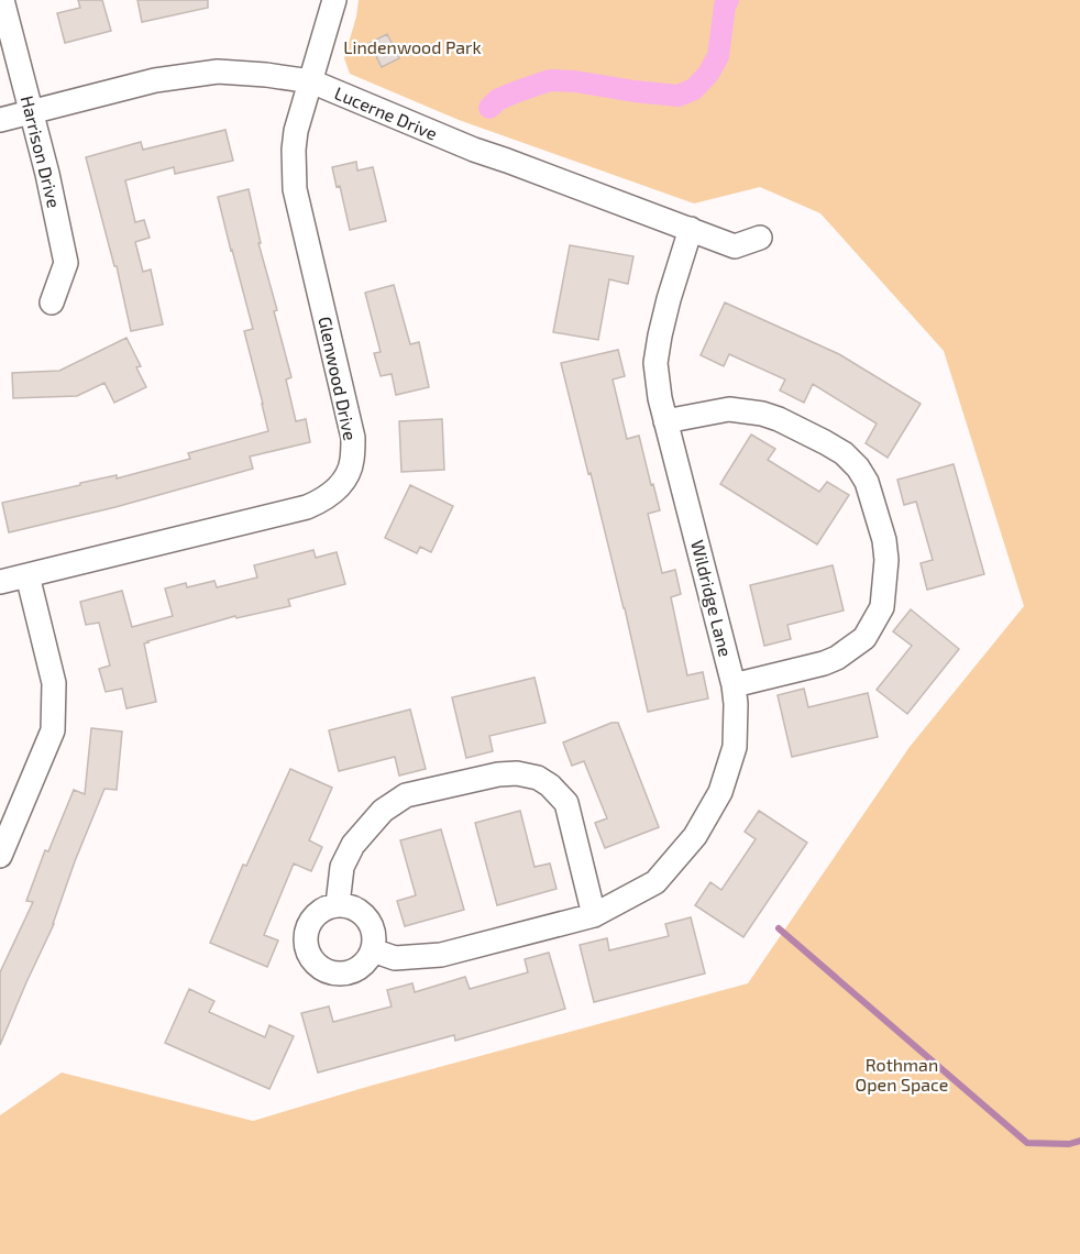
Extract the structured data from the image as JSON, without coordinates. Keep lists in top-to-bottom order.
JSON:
{
  "streets": {
    "street": [
      "Lucerne Drive",
      "Harrison Drive",
      "Glenwood Drive",
      "Wildridge Lane"
    ]
  },
  "crossings": [
    ["Lucerne Drive", "Harrison Drive"],
    ["Lucerne Drive", "Glenwood Drive"],
    ["Lucerne Drive", "Wildridge Lane"]
  ],
  "parks": ["Lindenwood Park", "Rothman Open Space"]
}
